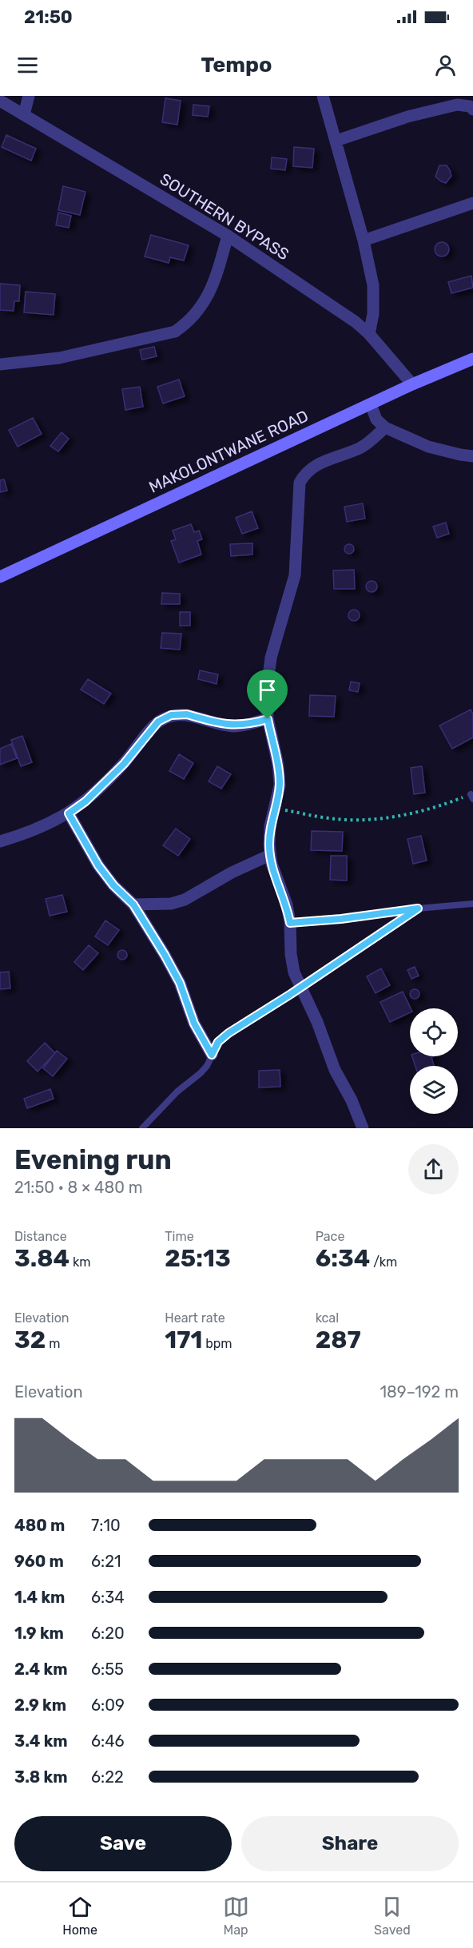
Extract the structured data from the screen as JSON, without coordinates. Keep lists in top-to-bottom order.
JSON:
{
  "streets": {
    "main road": ["MAKOLONTWANE ROAD"],
    "street": ["SOUTHERN BYPASS"]
  },
  "crossings": [
    ["SOUTHERN BYPASS", "MAKOLONTWANE ROAD"]
  ],
  "page": {
    "status": "21:50",
    "header": "Tempo",
    "heading": ["Evening run", "21:50 · 8 × 480 m"],
    "stats": [
      ["Distance", "3.84 km"],
      ["Time", "25:13"],
      ["Pace", "6:34 /km"],
      ["Elevation", "32 m"],
      ["Heart rate", "171 bpm"],
      ["kcal", "287"]
    ],
    "chart": ["Elevation", "189–192 m"],
    "list": [
      {
        "name": "480 m",
        "note": "7:10"
      },
      {
        "name": "960 m",
        "note": "6:21"
      },
      {
        "name": "1.4 km",
        "note": "6:34"
      },
      {
        "name": "1.9 km",
        "note": "6:20"
      },
      {
        "name": "2.4 km",
        "note": "6:55"
      },
      {
        "name": "2.9 km",
        "note": "6:09"
      },
      {
        "name": "3.4 km",
        "note": "6:46"
      },
      {
        "name": "3.8 km",
        "note": "6:22"
      }
    ],
    "buttons": ["Save", "Share"],
    "tabs": ["Home", "Map", "Saved"]
  }
}
